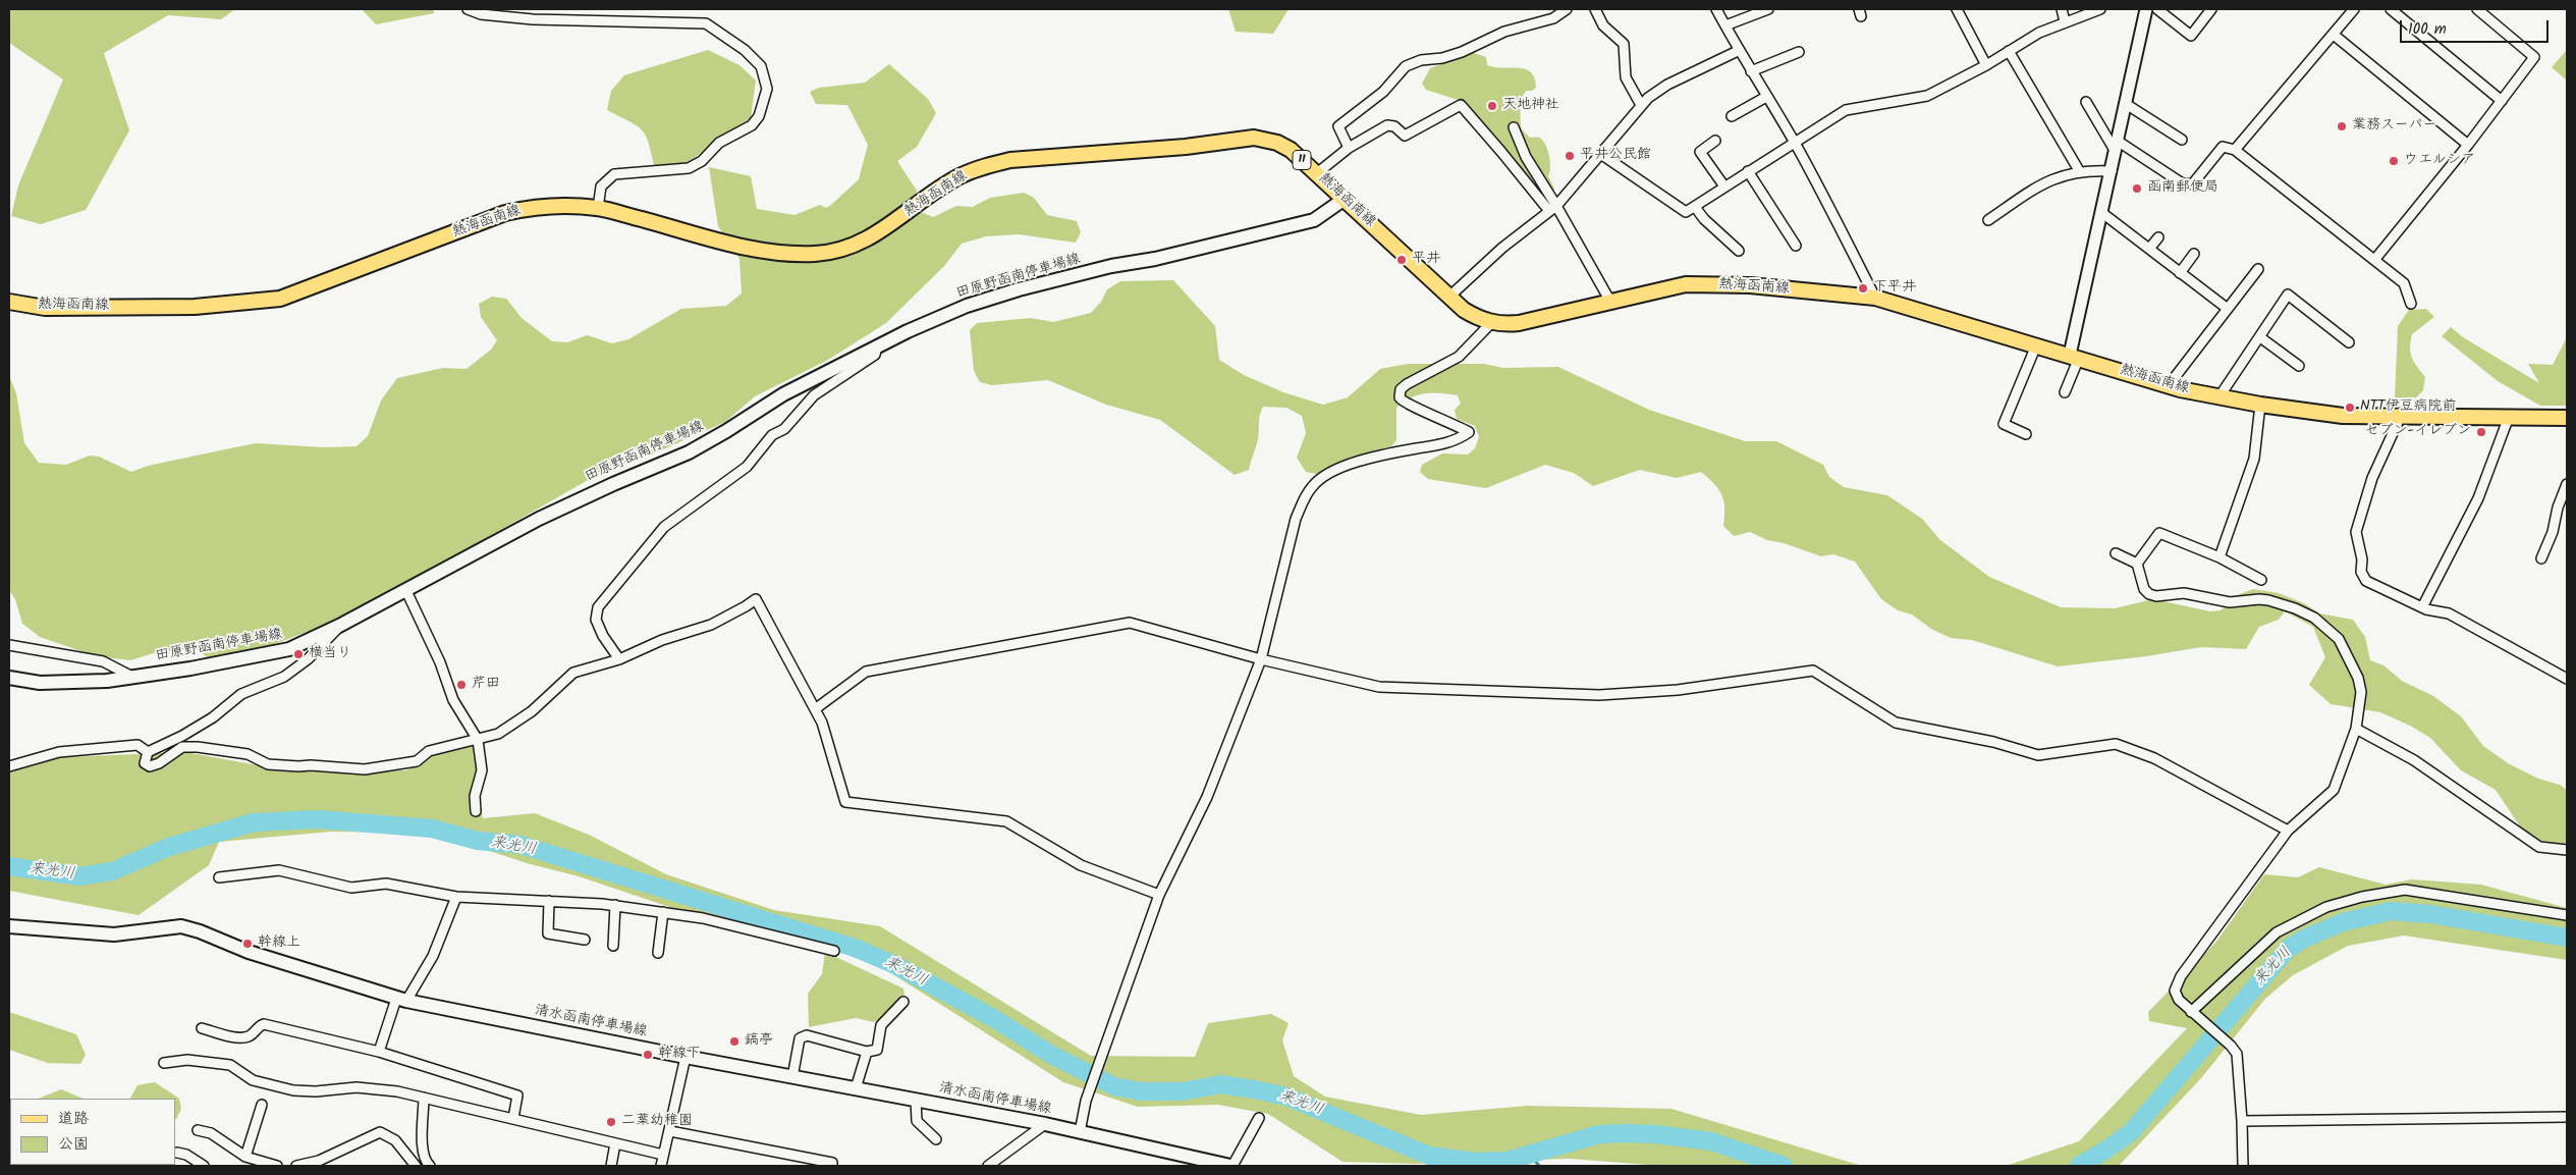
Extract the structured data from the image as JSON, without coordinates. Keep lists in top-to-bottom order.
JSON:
{
  "streets": {
    "main road": [
      "11",
      "熱海函南線",
      "田原野函南停車場線",
      "清水函南停車場線"
    ]
  },
  "crossings": [
    ["熱海函南線", "田原野函南停車場線"]
  ],
  "water": ["来光川"],
  "places": [
    "天地神社",
    "業務スーパー",
    "平井公民館",
    "ウエルシア",
    "函南郵便局",
    "平井",
    "下平井",
    "NTT伊豆病院前",
    "セブン-イレブン",
    "横当り",
    "芹田",
    "幹線上",
    "鎬亭",
    "幹線下",
    "二葉幼稚園"
  ],
  "legend": ["道路", "公園"],
  "scale_bar": "100 m"
}
